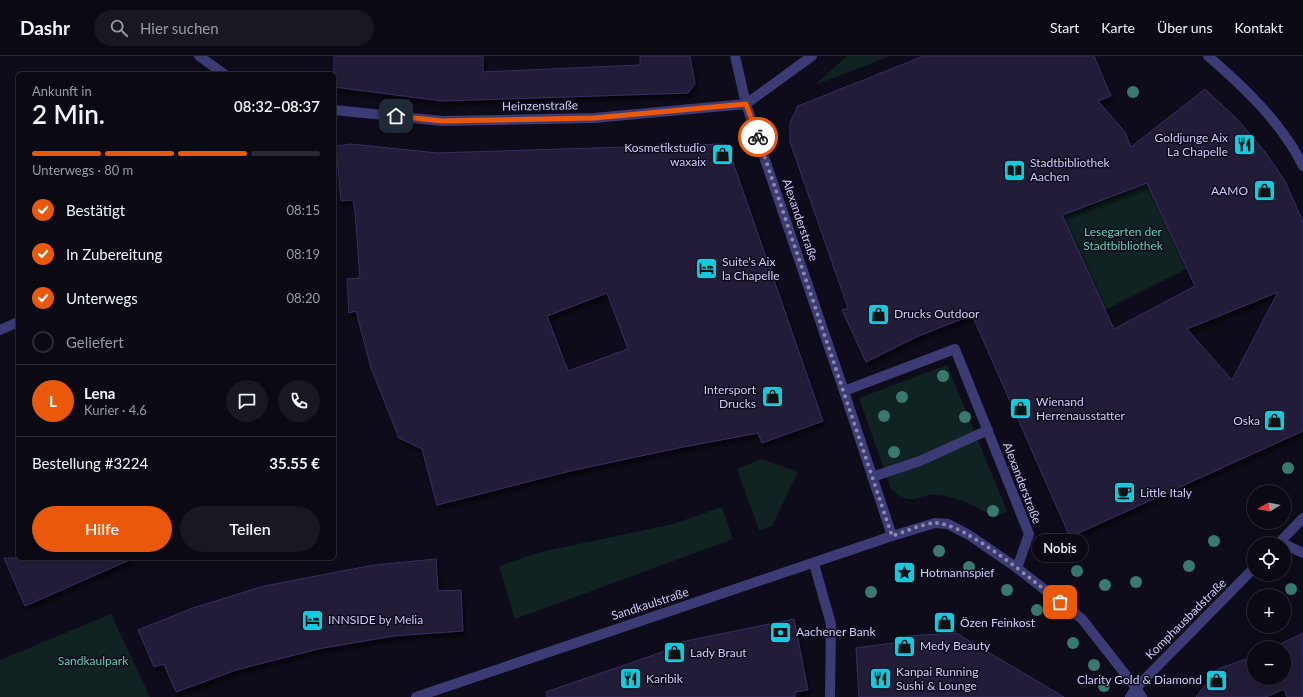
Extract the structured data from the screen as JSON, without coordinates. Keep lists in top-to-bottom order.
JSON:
{
  "streets": {
    "street": [
      "Heinzenstraße",
      "Alexanderstraße",
      "Sandkaulstraße",
      "Komphausbadstraße"
    ]
  },
  "crossings": [
    ["Heinzenstraße", "Alexanderstraße"],
    ["Alexanderstraße", "Sandkaulstraße"]
  ],
  "parks": ["Lesegarten der Stadtbibliothek", "Sandkaulpark"],
  "places": {
    "restaurant": ["Goldjunge Aix La Chapelle", "Karibik", "Kanpai Running Sushi & Lounge"],
    "shop": [
      "Kosmetikstudio waxaix",
      "AAMO",
      "Drucks Outdoor",
      "Intersport Drucks",
      "Wienand Herrenausstatter",
      "Oska",
      "Özen Feinkost",
      "Medy Beauty",
      "Lady Braut",
      "Clarity Gold & Diamond"
    ],
    "library": ["Stadtbibliothek Aachen"],
    "hotel": ["Suite’s Aix la Chapelle", "INNSIDE by Melia"],
    "cafe": ["Little Italy"],
    "place": ["Hotmannspief"],
    "other": ["Nobis"],
    "bank": ["Aachener Bank"]
  },
  "north": "left",
  "page": {
    "header": "Dashr",
    "search": "Hier suchen",
    "nav": [
      "Start",
      "Karte",
      "Über uns",
      "Kontakt"
    ],
    "heading": ["2 Min.", "Ankunft in", "08:32–08:37"],
    "panel": [
      "Lena",
      "Kurier · 4.6",
      "Bestellung #3224",
      "35.55 €"
    ],
    "bar": "Unterwegs · 80 m",
    "list": [
      ["Bestätigt", "08:15"],
      ["In Zubereitung", "08:19"],
      ["Unterwegs", "08:20"],
      "Geliefert"
    ],
    "round": "L",
    "map_buttons": ["+", "−"],
    "buttons": ["Hilfe", "Teilen"],
    "bubble": "Nobis"
  }
}
